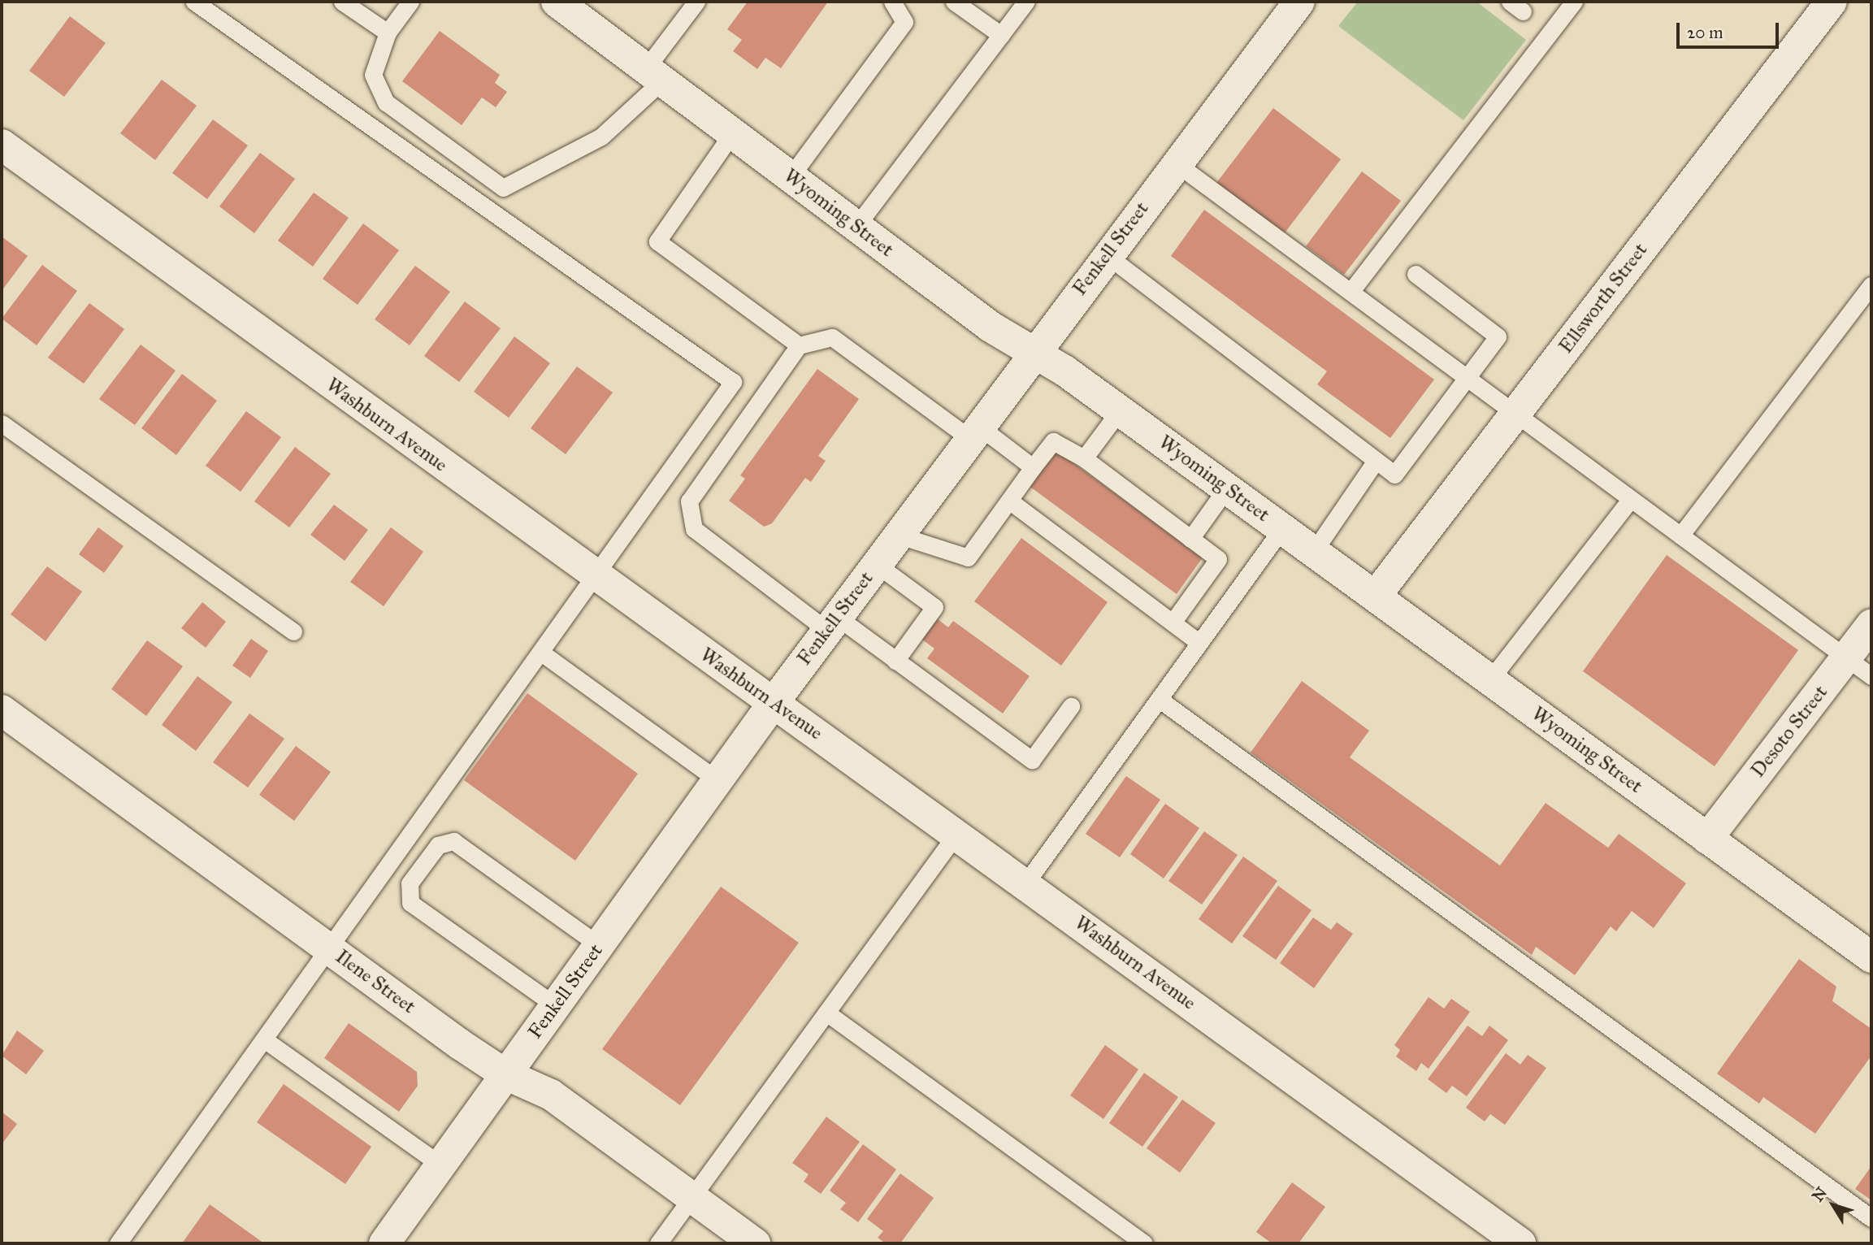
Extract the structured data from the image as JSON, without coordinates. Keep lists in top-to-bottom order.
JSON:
{
  "streets": {
    "street": [
      "Wyoming Street",
      "Fenkell Street",
      "Ellsworth Street",
      "Washburn Avenue",
      "Desoto Street",
      "Ilene Street"
    ]
  },
  "crossings": [
    ["Wyoming Street", "Fenkell Street"],
    ["Wyoming Street", "Ellsworth Street"],
    ["Wyoming Street", "Desoto Street"],
    ["Fenkell Street", "Washburn Avenue"],
    ["Fenkell Street", "Ilene Street"]
  ],
  "scale_bar": "20 m",
  "north": "top left"
}
